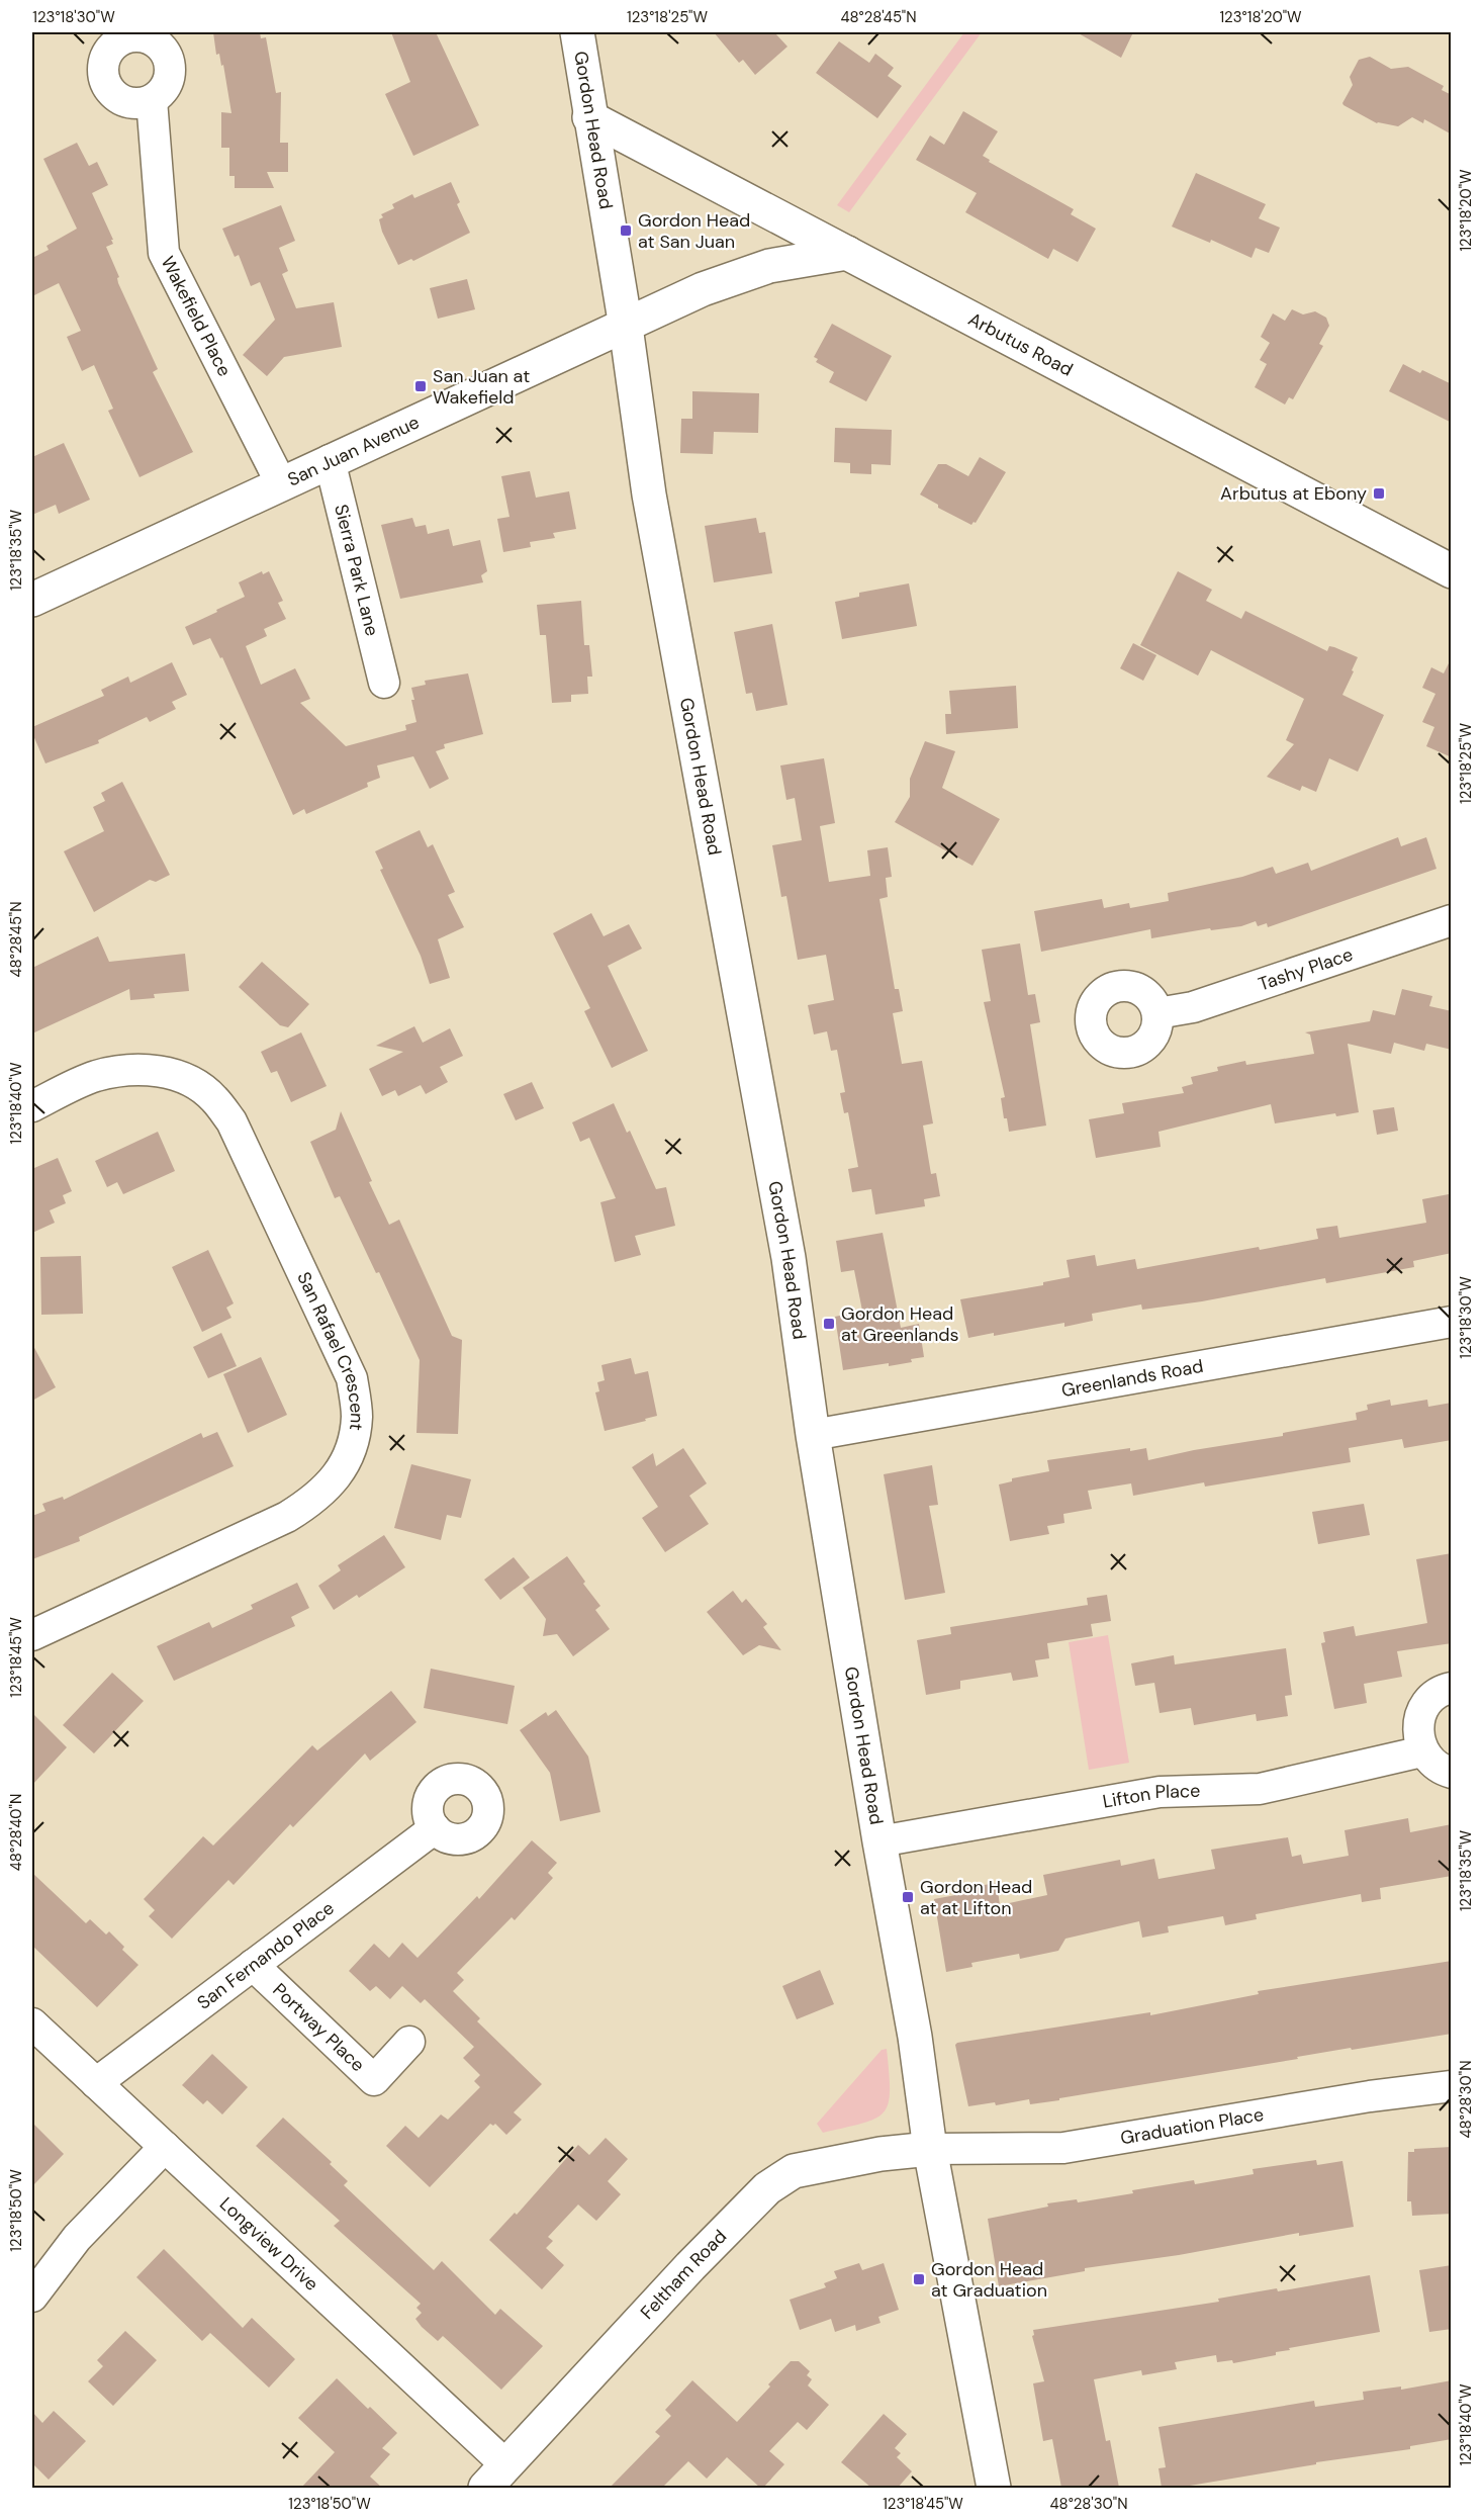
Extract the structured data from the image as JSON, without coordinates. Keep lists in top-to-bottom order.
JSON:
{
  "streets": {
    "main road": [
      "Gordon Head Road",
      "Arbutus Road",
      "San Juan Avenue",
      "Feltham Road"
    ],
    "street": [
      "Wakefield Place",
      "Sierra Park Lane",
      "Tashy Place",
      "San Rafael Crescent",
      "Greenlands Road",
      "Lifton Place",
      "San Fernando Place",
      "Portway Place",
      "Graduation Place",
      "Longview Drive"
    ]
  },
  "crossings": [
    ["Gordon Head Road", "Arbutus Road"],
    ["Gordon Head Road", "San Juan Avenue"],
    ["Gordon Head Road", "Greenlands Road"],
    ["Gordon Head Road", "Lifton Place"],
    ["Gordon Head Road", "Graduation Place"],
    ["Gordon Head Road", "Feltham Road"],
    ["Wakefield Place", "San Juan Avenue"],
    ["Arbutus Road", "San Juan Avenue"],
    ["San Juan Avenue", "Sierra Park Lane"],
    ["San Fernando Place", "Portway Place"],
    ["San Fernando Place", "Longview Drive"],
    ["Graduation Place", "Feltham Road"],
    ["Longview Drive", "Feltham Road"]
  ],
  "places": {
    "transit": [
      "Gordon Head at San Juan",
      "San Juan at Wakefield",
      "Arbutus at Ebony",
      "Gordon Head at Greenlands",
      "Gordon Head at at Lifton",
      "Gordon Head at Graduation"
    ]
  },
  "coordinates": [
    "123°18'30\"W",
    "123°18'25\"W",
    "48°28'45\"N",
    "123°18'20\"W",
    "123°18'35\"W",
    "123°18'40\"W",
    "123°18'45\"W",
    "48°28'40\"N",
    "48°28'30\"N",
    "123°18'50\"W"
  ]
}
